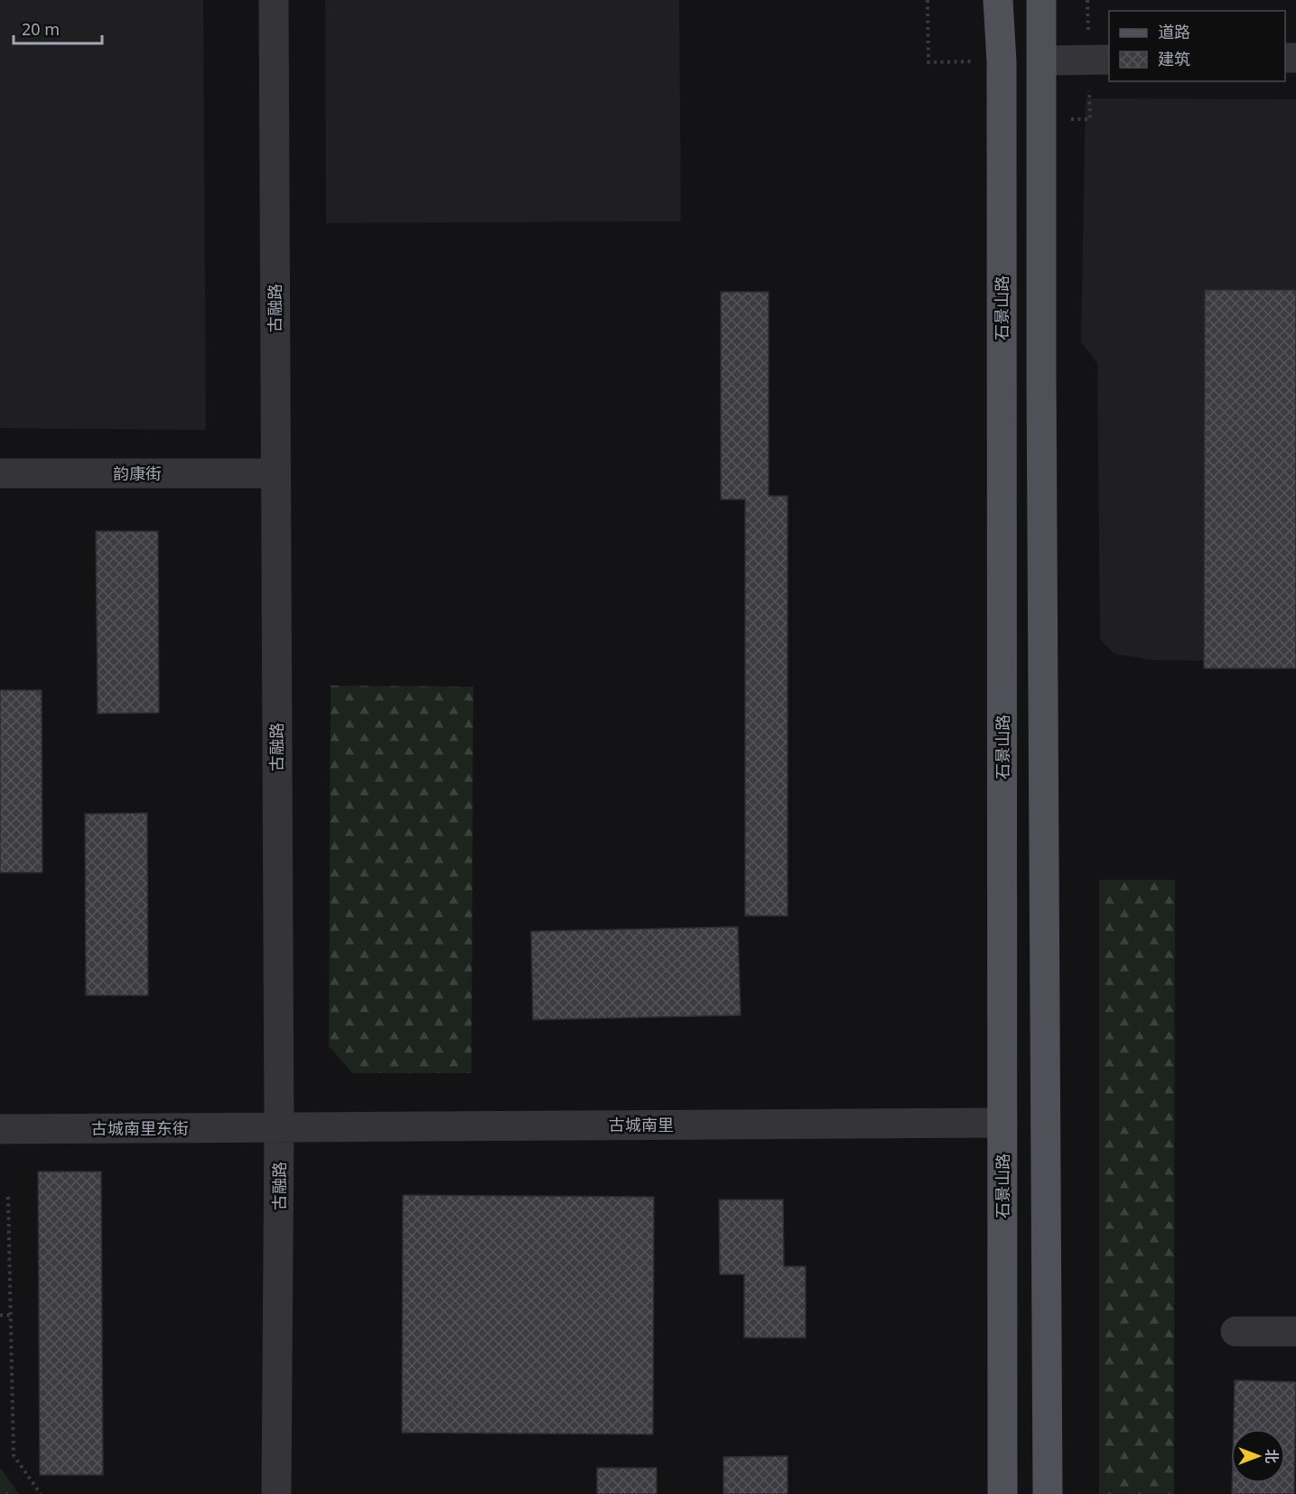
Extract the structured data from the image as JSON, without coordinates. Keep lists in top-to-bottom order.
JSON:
{
  "streets": {
    "main road": ["石景山路"],
    "street": [
      "古融路",
      "韵康街",
      "古城南里",
      "古城南里东街"
    ]
  },
  "crossings": [
    ["古融路", "韵康街"],
    ["古融路", "古城南里"],
    ["古融路", "古城南里东街"],
    ["石景山路", "古城南里"],
    ["古城南里", "古城南里东街"]
  ],
  "legend": ["道路", "建筑"],
  "scale_bar": "20 m",
  "north": "right"
}
